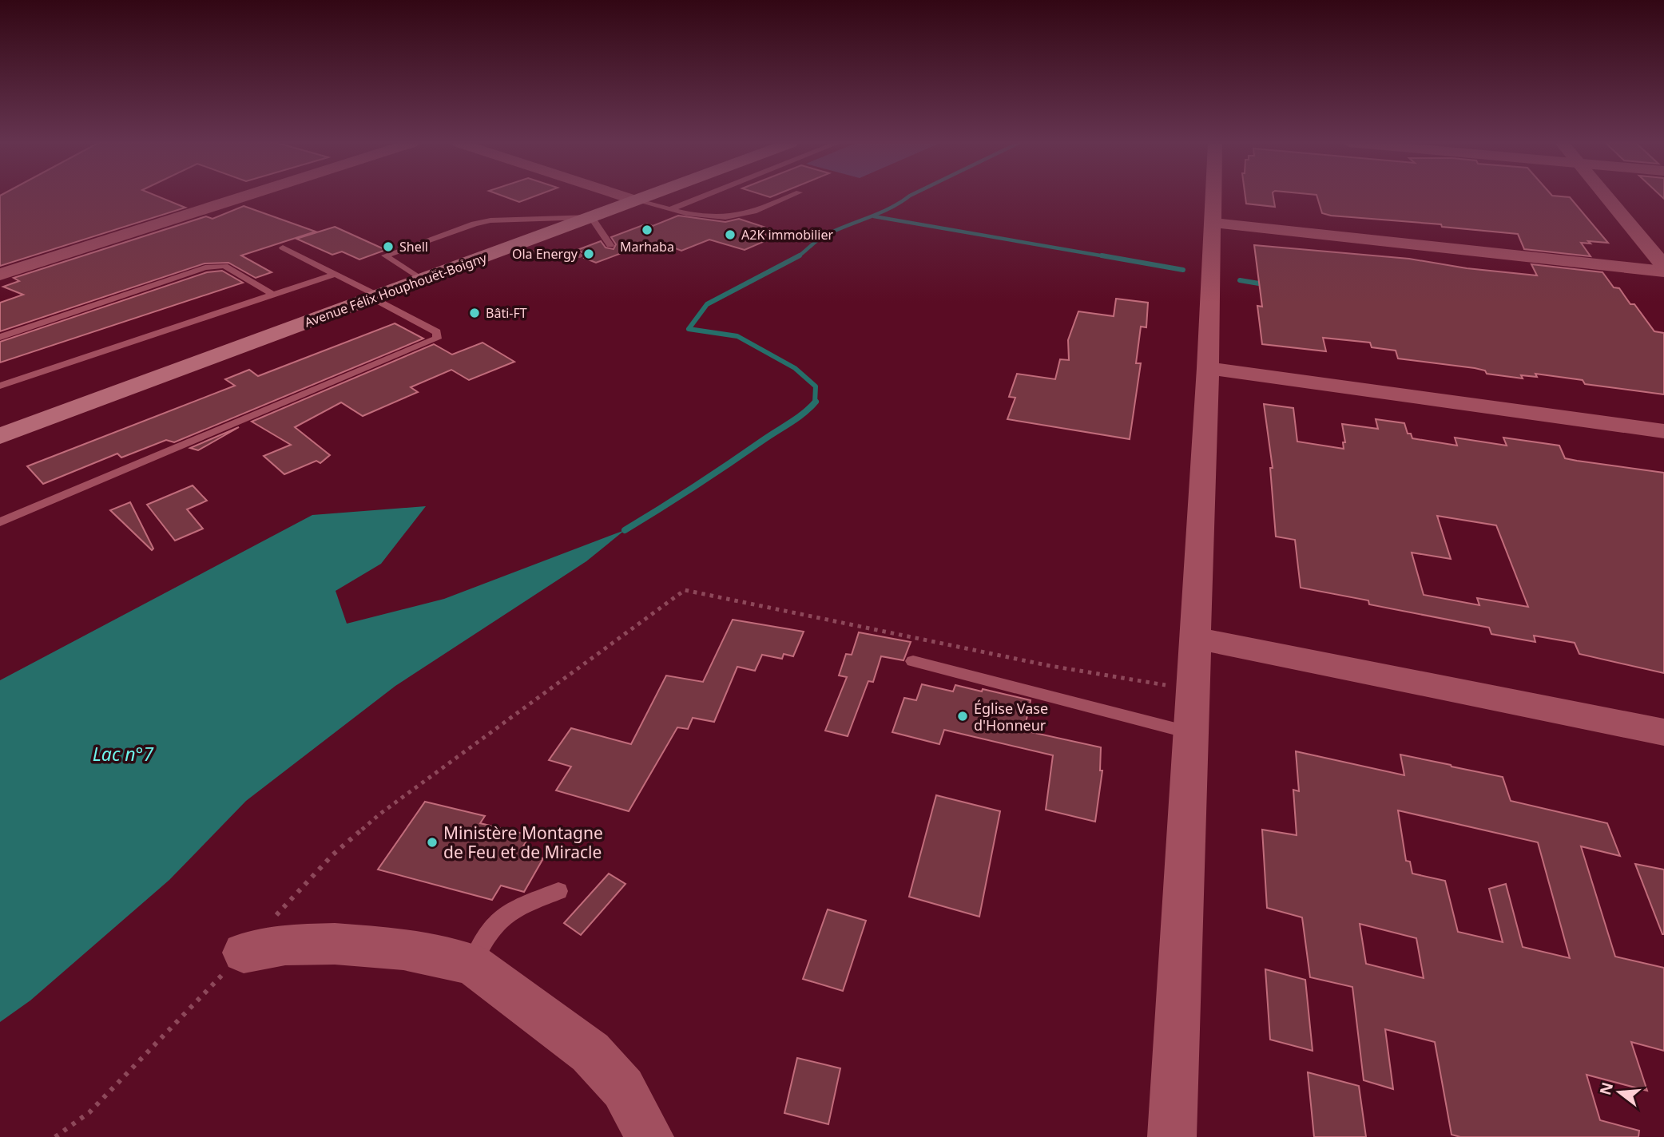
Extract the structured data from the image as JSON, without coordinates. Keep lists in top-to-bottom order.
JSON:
{
  "streets": {
    "highway": ["Avenue Félix Houphouët-Boigny"]
  },
  "water": ["Lac n°7"],
  "places": [
    "Marhaba",
    "A2K immobilier",
    "Shell",
    "Ola Energy",
    "Bâti-FT",
    "Église Vase d'Honneur",
    "Ministère Montagne de Feu et de Miracle"
  ],
  "north": "left"
}
